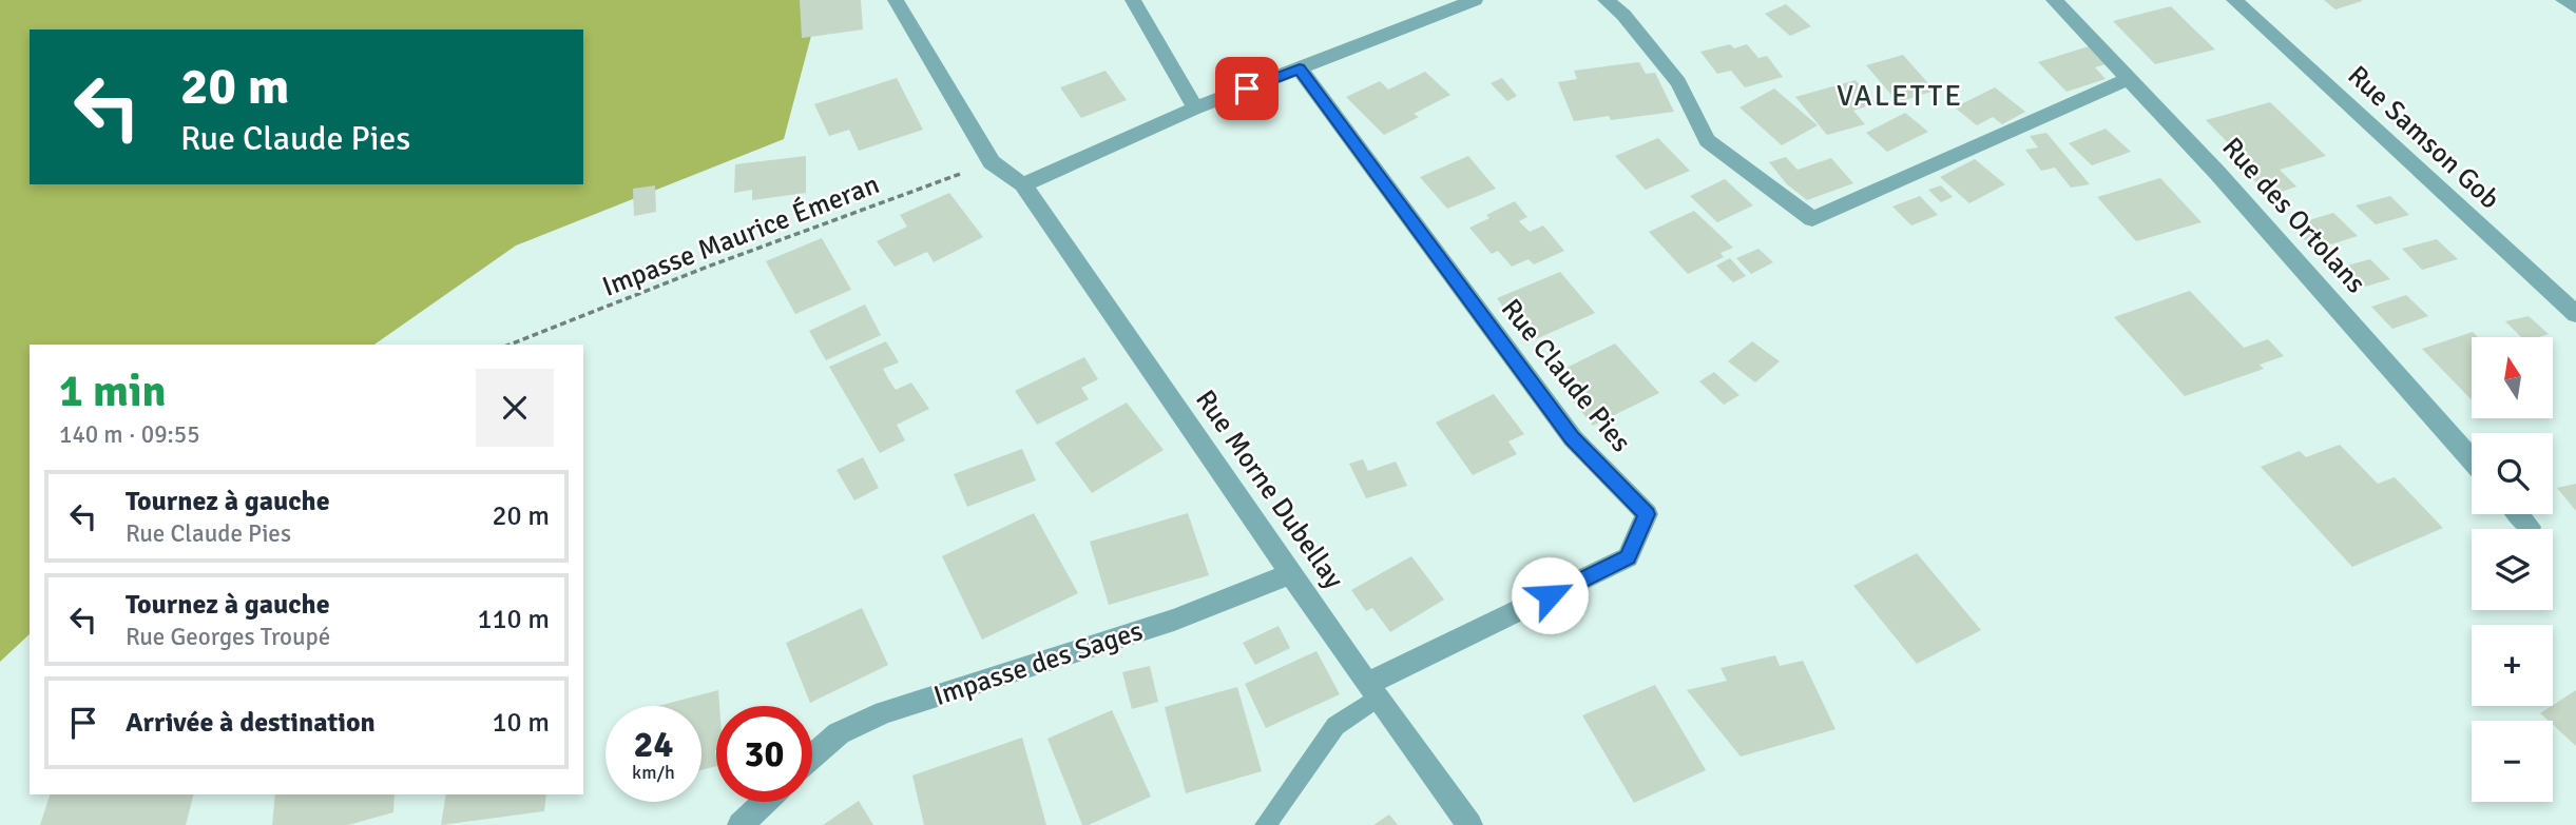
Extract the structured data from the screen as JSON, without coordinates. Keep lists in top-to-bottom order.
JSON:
{
  "streets": {
    "street": [
      "Rue Samson Gob",
      "Rue des Ortolans",
      "Rue Claude Pies",
      "Rue Morne Dubellay",
      "Impasse des Sages"
    ],
    "path": ["Impasse Maurice Émeran"]
  },
  "crossings": [
    ["Rue Claude Pies", "Rue Morne Dubellay"],
    ["Rue Morne Dubellay", "Impasse des Sages"]
  ],
  "districts": ["VALETTE"],
  "north": "top",
  "page": {
    "turn": ["20 m", "Rue Claude Pies"],
    "map_buttons": ["+", "−"],
    "heading": ["1 min", "140 m · 09:55"],
    "list": [
      {
        "name": "Tournez à gauche",
        "note": "Rue Claude Pies",
        "value": "20 m"
      },
      {
        "name": "Tournez à gauche",
        "note": "Rue Georges Troupé",
        "value": "110 m"
      },
      {
        "name": "Arrivée à destination",
        "value": "10 m"
      }
    ],
    "speed": "24 km/h",
    "limit": "30"
  }
}
